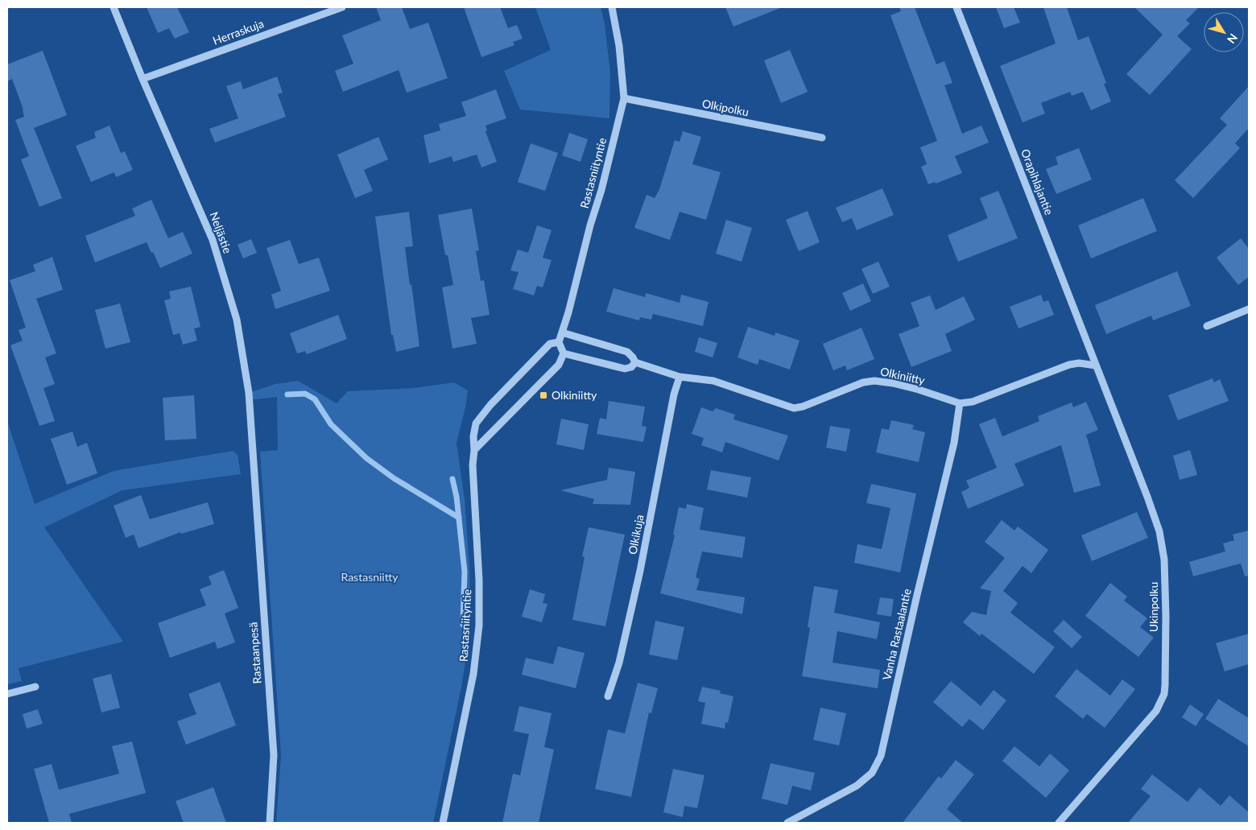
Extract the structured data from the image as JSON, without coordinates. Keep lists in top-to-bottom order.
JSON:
{
  "streets": {
    "street": [
      "Herraskuja",
      "Olkipolku",
      "Rastasniityntie",
      "Orapihlajantie",
      "Neljästie",
      "Olkiniitty",
      "Olkikuja",
      "Ukinpolku",
      "Vanha Rastaalantie",
      "Rastaanpesä"
    ]
  },
  "crossings": [
    ["Herraskuja", "Neljästie"],
    ["Olkipolku", "Rastasniityntie"],
    ["Rastasniityntie", "Olkiniitty"],
    ["Orapihlajantie", "Ukinpolku"],
    ["Neljästie", "Rastaanpesä"],
    ["Olkiniitty", "Olkikuja"],
    ["Olkiniitty", "Vanha Rastaalantie"]
  ],
  "parks": ["Rastasniitty"],
  "places": {
    "transit": ["Olkiniitty"]
  },
  "north": "bottom right"
}
